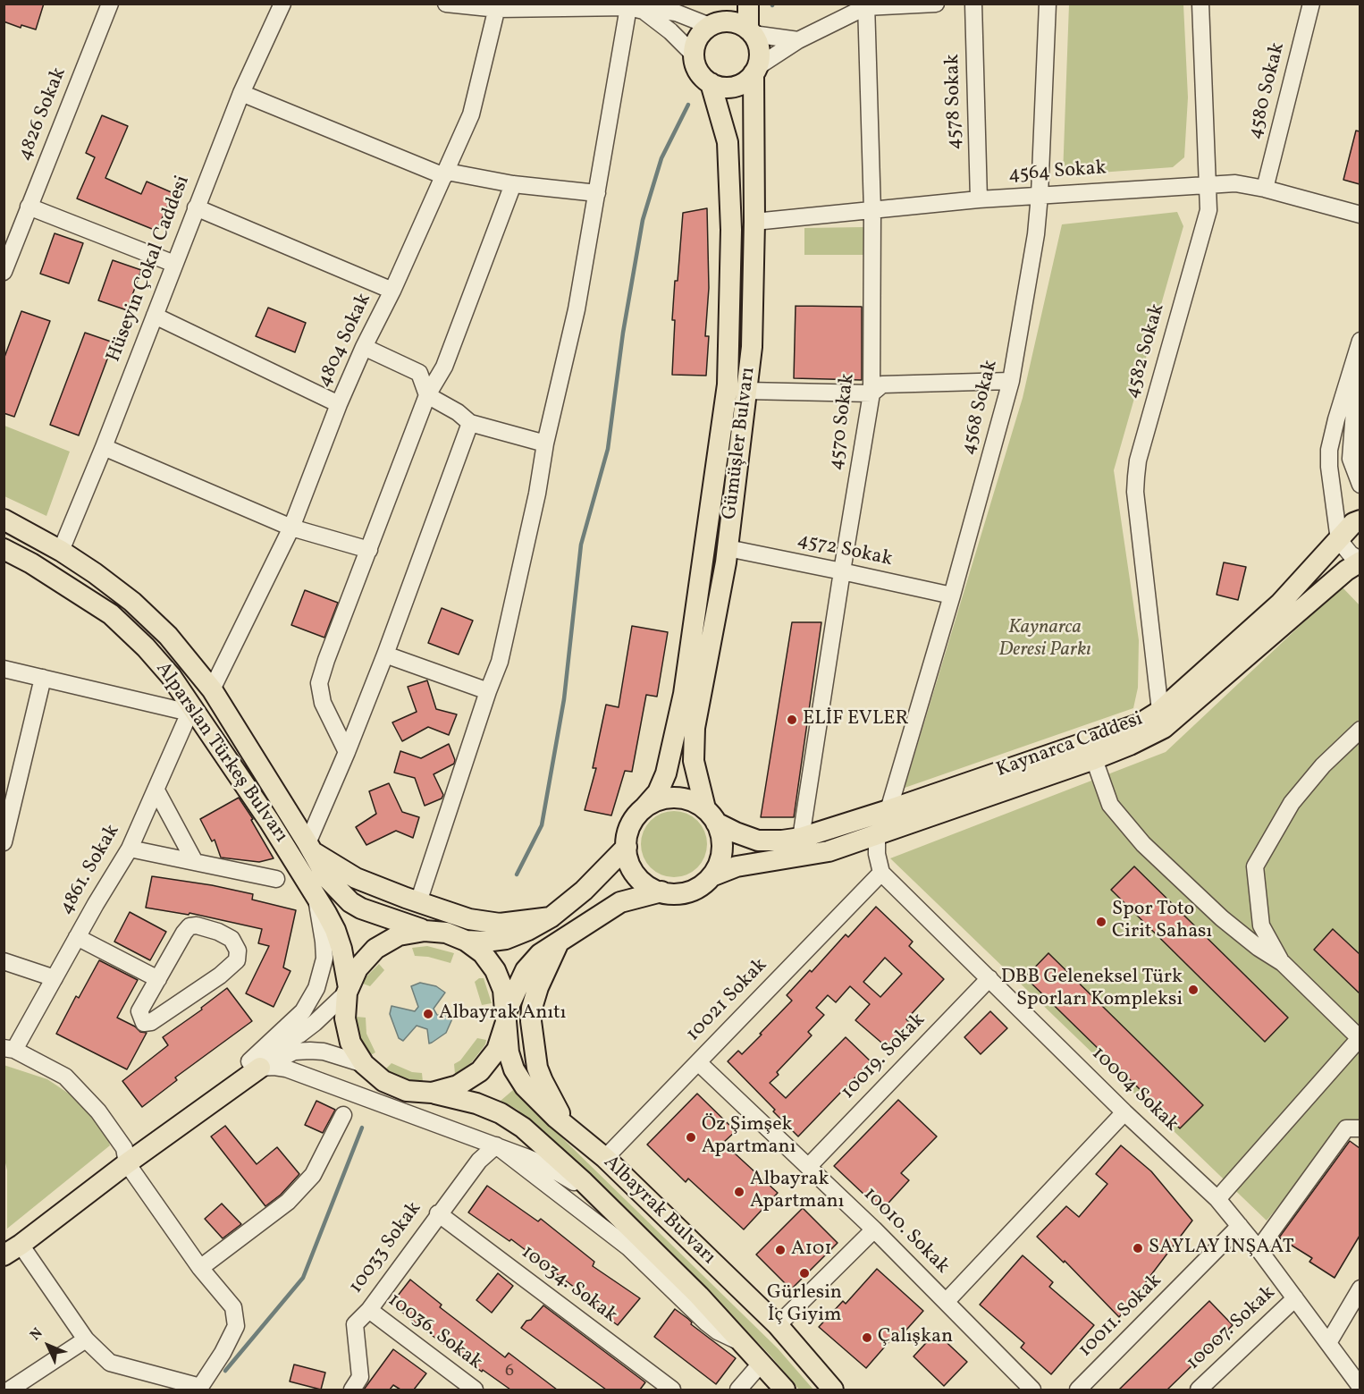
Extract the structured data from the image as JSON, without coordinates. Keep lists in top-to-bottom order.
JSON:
{
  "streets": {
    "main road": [
      "Gümüşler Bulvarı",
      "Kaynarca Caddesi",
      "Alparslan Türkeş Bulvarı",
      "Albayrak Bulvarı"
    ],
    "street": [
      "4580 Sokak",
      "4578 Sokak",
      "4826 Sokak",
      "4564 Sokak",
      "Hüseyin Çokal Caddesi",
      "4804 Sokak",
      "4582 Sokak",
      "4568 Sokak",
      "4570 Sokak",
      "4572 Sokak",
      "4861. Sokak",
      "10021 Sokak",
      "10019. Sokak",
      "10004 Sokak",
      "10010. Sokak",
      "10033 Sokak",
      "10034. Sokak",
      "10011. Sokak",
      "10007. Sokak",
      "10036. Sokak"
    ]
  },
  "crossings": [
    ["4580 Sokak", "4564 Sokak"],
    ["4578 Sokak", "4564 Sokak"],
    ["4564 Sokak", "4582 Sokak"],
    ["4564 Sokak", "4568 Sokak"],
    ["4564 Sokak", "4570 Sokak"],
    ["4564 Sokak", "Gümüşler Bulvarı"],
    ["Hüseyin Çokal Caddesi", "Alparslan Türkeş Bulvarı"],
    ["4804 Sokak", "Alparslan Türkeş Bulvarı"],
    ["4582 Sokak", "Kaynarca Caddesi"],
    ["4568 Sokak", "4572 Sokak"],
    ["4568 Sokak", "Kaynarca Caddesi"],
    ["4570 Sokak", "4572 Sokak"],
    ["4570 Sokak", "Kaynarca Caddesi"],
    ["Gümüşler Bulvarı", "4572 Sokak"],
    ["Gümüşler Bulvarı", "Kaynarca Caddesi"],
    ["Kaynarca Caddesi", "Alparslan Türkeş Bulvarı"],
    ["Kaynarca Caddesi", "Albayrak Bulvarı"],
    ["Alparslan Türkeş Bulvarı", "4861. Sokak"],
    ["Alparslan Türkeş Bulvarı", "Albayrak Bulvarı"],
    ["10021 Sokak", "10004 Sokak"],
    ["10021 Sokak", "Albayrak Bulvarı"],
    ["10021 Sokak", "10010. Sokak"],
    ["10019. Sokak", "10004 Sokak"],
    ["10019. Sokak", "10010. Sokak"],
    ["10004 Sokak", "10011. Sokak"],
    ["10004 Sokak", "10007. Sokak"],
    ["Albayrak Bulvarı", "10033 Sokak"],
    ["10033 Sokak", "10034. Sokak"],
    ["10033 Sokak", "10036. Sokak"]
  ],
  "parks": ["Kaynarca Deresi Parkı"],
  "places": [
    "ELİF EVLER",
    "Spor Toto Cirit Sahası",
    "DBB Geleneksel Türk Sporları Kompleksi",
    "Albayrak Anıtı",
    "Öz Şimşek Apartmanı",
    "Albayrak Apartmanı",
    "SAYLAY İNŞAAT",
    "A101",
    "Gürlesin İç Giyim",
    "Çalışkan"
  ],
  "house_numbers": ["6"],
  "north": "top left"
}
